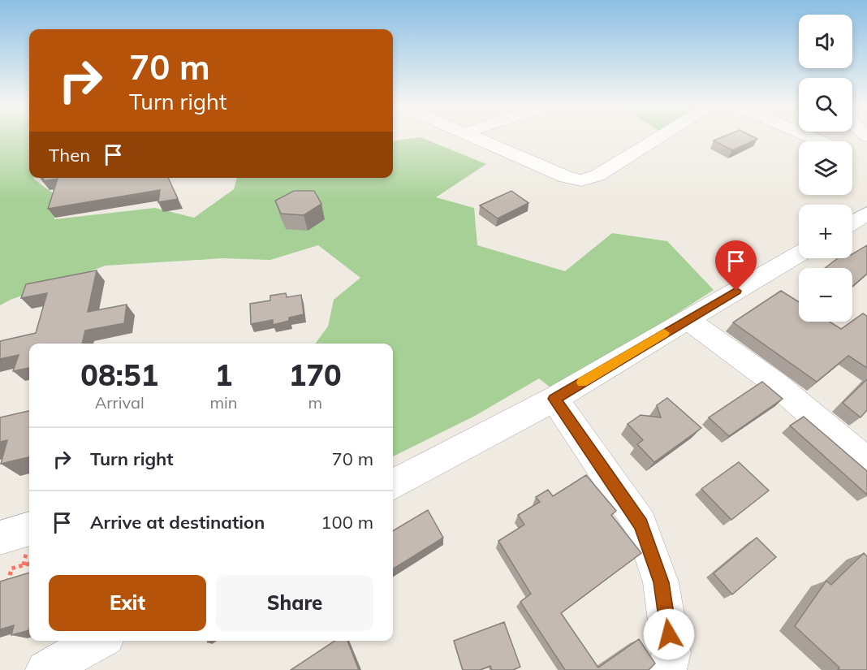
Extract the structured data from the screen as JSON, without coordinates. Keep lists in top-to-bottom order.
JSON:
{
  "page": {
    "map_buttons": ["+", "−"],
    "turn": ["70 m", "Turn right"],
    "then": "Then",
    "eta": [
      "08:51",
      "Arrival",
      "1",
      "min",
      "170",
      "m"
    ],
    "list": [
      {
        "name": "Turn right",
        "value": "70 m"
      },
      {
        "name": "Arrive at destination",
        "value": "100 m"
      }
    ],
    "buttons": ["Exit", "Share"]
  }
}
